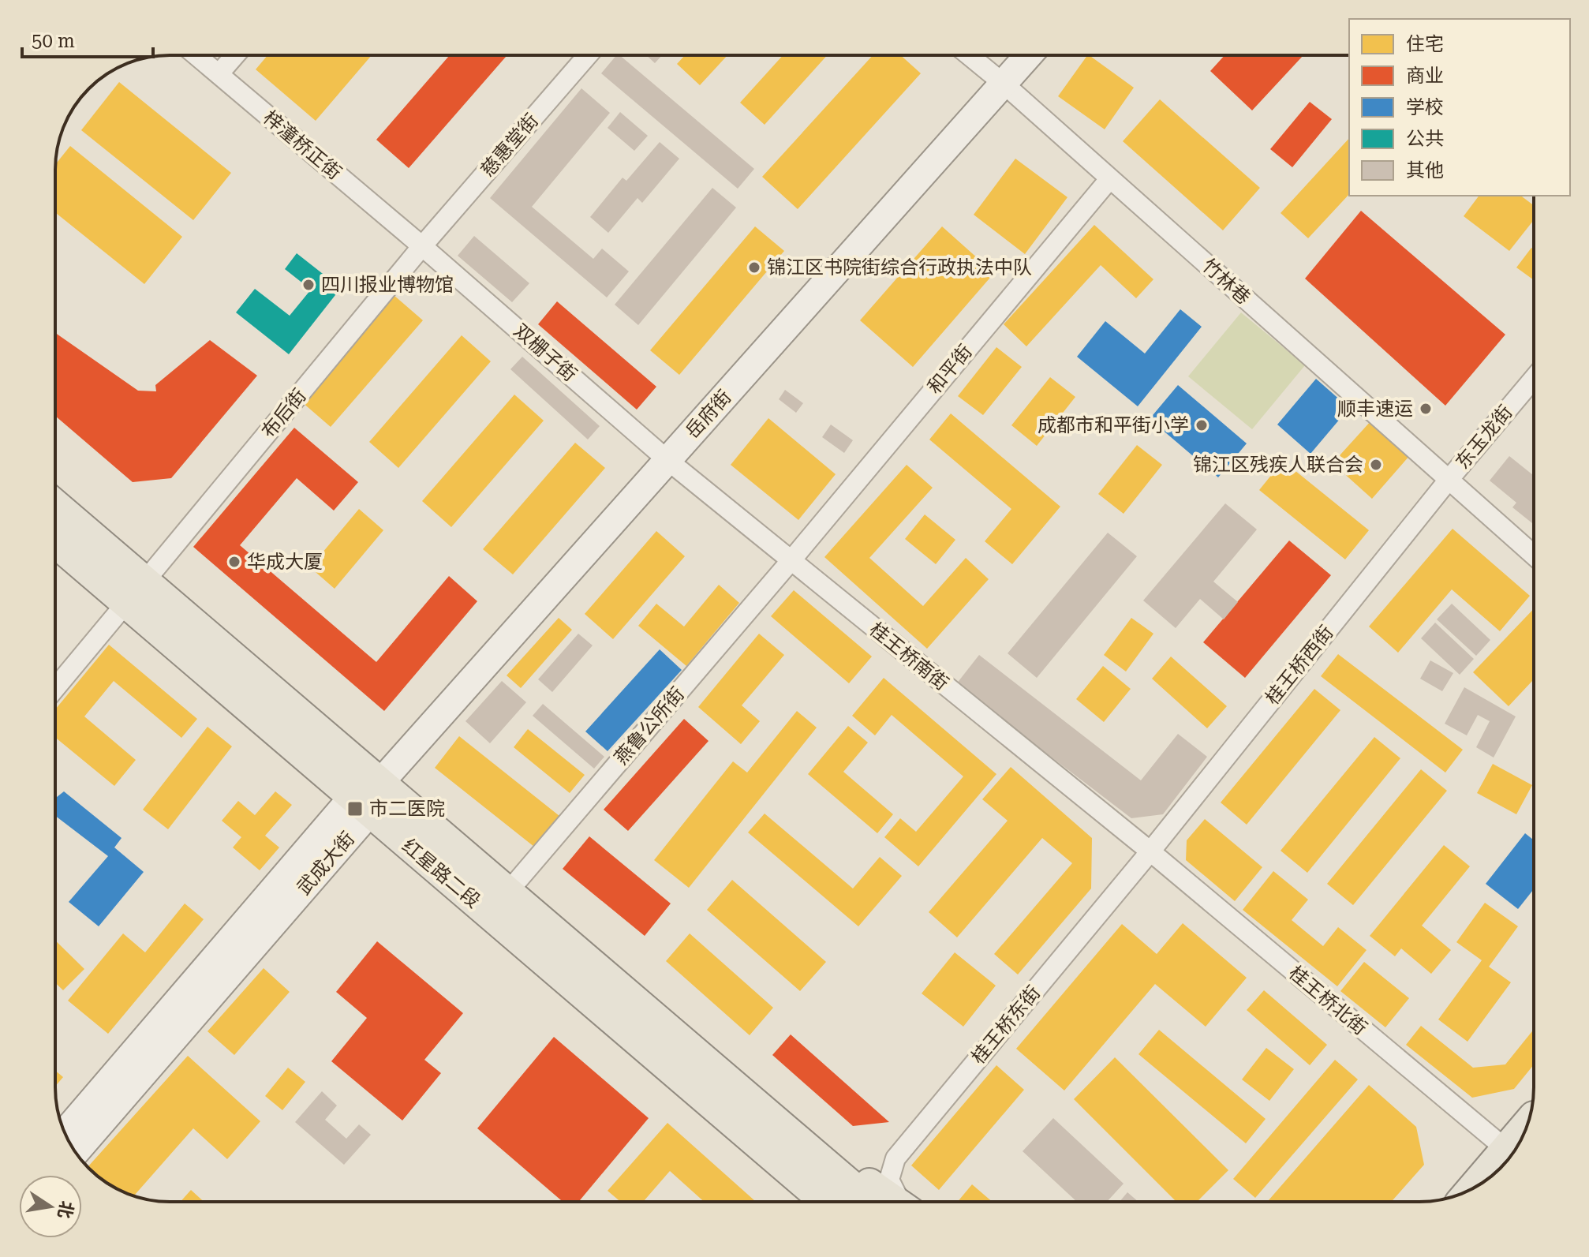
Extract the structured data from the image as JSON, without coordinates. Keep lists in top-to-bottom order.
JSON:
{
  "streets": {
    "main road": ["红星路二段"],
    "street": [
      "梓潼桥正街",
      "慈惠堂街",
      "竹林巷",
      "双栅子街",
      "和平街",
      "布后街",
      "岳府街",
      "东玉龙街",
      "桂王桥南街",
      "桂王桥西街",
      "燕鲁公所街",
      "武成大街",
      "桂王桥北街",
      "桂王桥东街"
    ]
  },
  "crossings": [
    ["梓潼桥正街", "慈惠堂街"],
    ["梓潼桥正街", "双栅子街"],
    ["梓潼桥正街", "布后街"],
    ["慈惠堂街", "双栅子街"],
    ["慈惠堂街", "布后街"],
    ["竹林巷", "和平街"],
    ["竹林巷", "岳府街"],
    ["竹林巷", "东玉龙街"],
    ["竹林巷", "桂王桥西街"],
    ["双栅子街", "布后街"],
    ["双栅子街", "岳府街"],
    ["双栅子街", "桂王桥南街"],
    ["和平街", "桂王桥南街"],
    ["和平街", "燕鲁公所街"],
    ["布后街", "红星路二段"],
    ["岳府街", "桂王桥南街"],
    ["岳府街", "武成大街"],
    ["岳府街", "红星路二段"],
    ["东玉龙街", "桂王桥西街"],
    ["桂王桥南街", "桂王桥西街"],
    ["桂王桥南街", "燕鲁公所街"],
    ["桂王桥南街", "桂王桥北街"],
    ["桂王桥南街", "桂王桥东街"],
    ["桂王桥西街", "桂王桥北街"],
    ["桂王桥西街", "桂王桥东街"],
    ["燕鲁公所街", "红星路二段"],
    ["武成大街", "红星路二段"],
    ["桂王桥北街", "桂王桥东街"]
  ],
  "places": {
    "other": [
      "锦江区书院街综合行政执法中队",
      "四川报业博物馆",
      "顺丰速运",
      "成都市和平街小学",
      "锦江区残疾人联合会",
      "华成大厦"
    ],
    "transit": ["市二医院"]
  },
  "legend": [
    "住宅",
    "商业",
    "学校",
    "公共",
    "其他"
  ],
  "scale_bar": "50 m",
  "north": "right"
}
